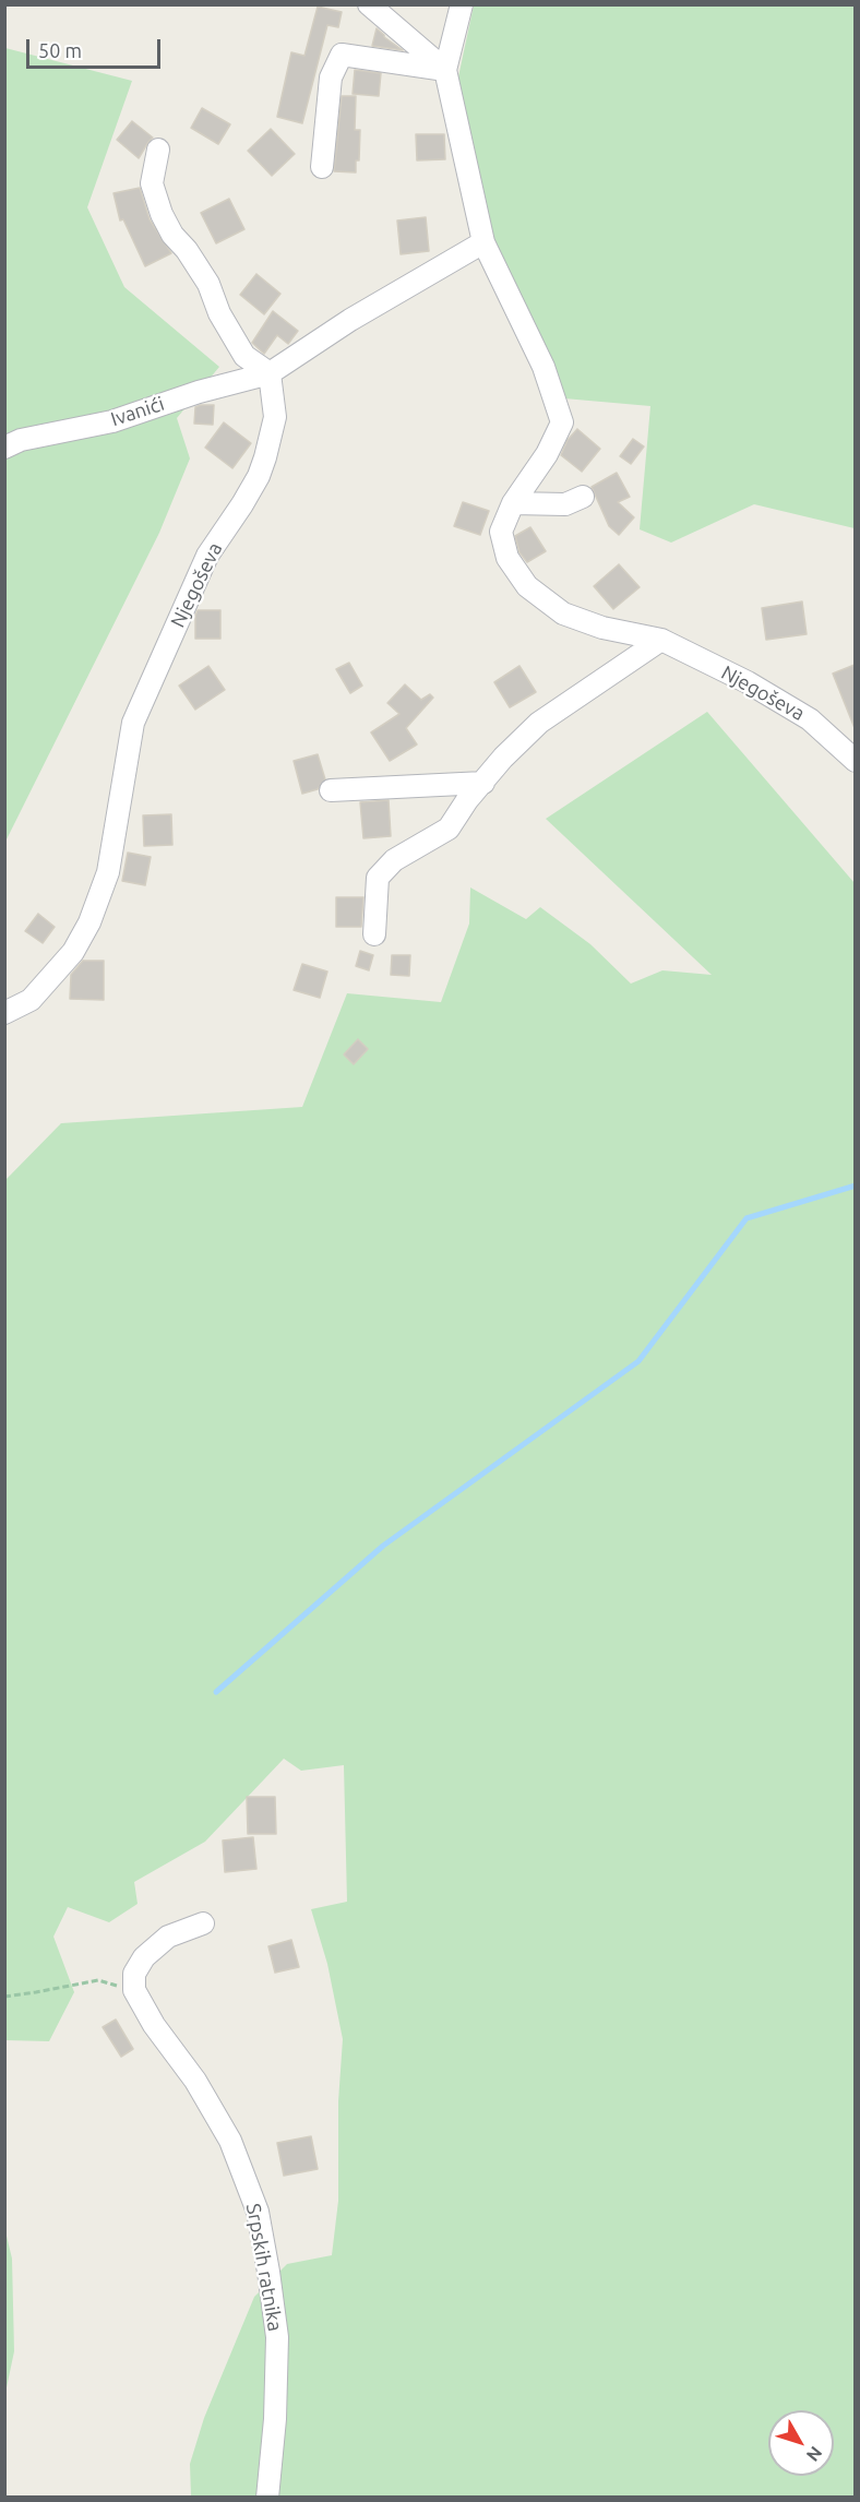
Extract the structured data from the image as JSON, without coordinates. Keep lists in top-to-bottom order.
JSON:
{
  "streets": {
    "street": ["Ivanići", "Njegoševa", "Srpskih ratnika"]
  },
  "crossings": [
    ["Ivanići", "Njegoševa"]
  ],
  "scale_bar": "50 m",
  "north": "bottom right"
}
